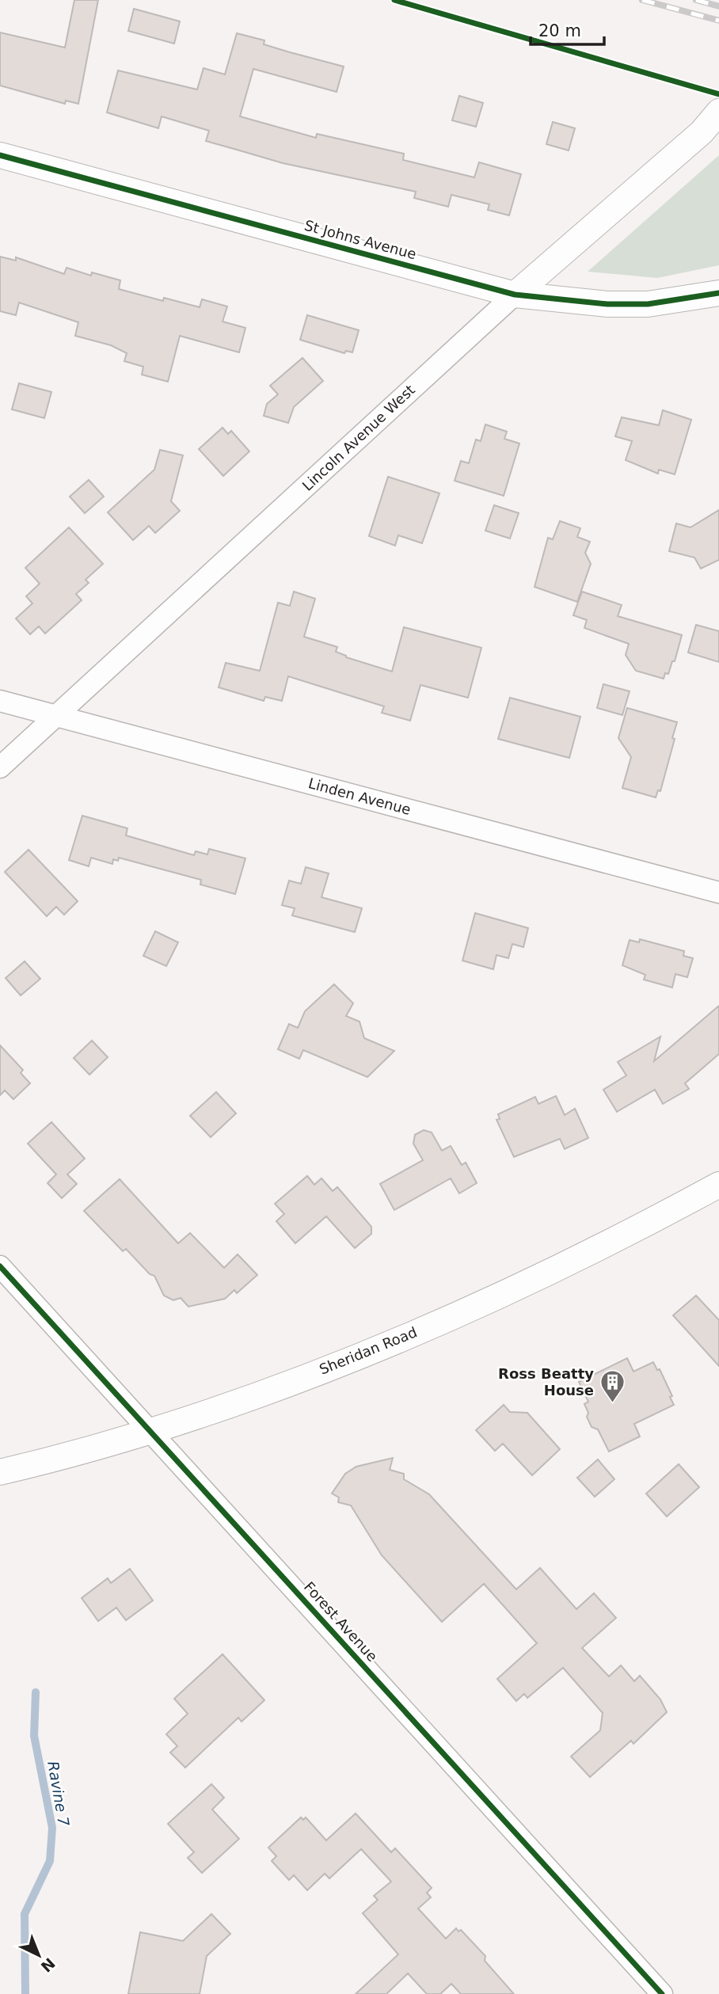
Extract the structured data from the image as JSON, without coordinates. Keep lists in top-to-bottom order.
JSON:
{
  "streets": {
    "street": [
      "St Johns Avenue",
      "Lincoln Avenue West",
      "Linden Avenue",
      "Sheridan Road",
      "Forest Avenue"
    ]
  },
  "crossings": [
    ["St Johns Avenue", "Lincoln Avenue West"],
    ["Lincoln Avenue West", "Linden Avenue"],
    ["Sheridan Road", "Forest Avenue"]
  ],
  "water": ["Ravine 7"],
  "places": {
    "building": ["Ross Beatty House"]
  },
  "scale_bar": "20 m",
  "north": "bottom right"
}
